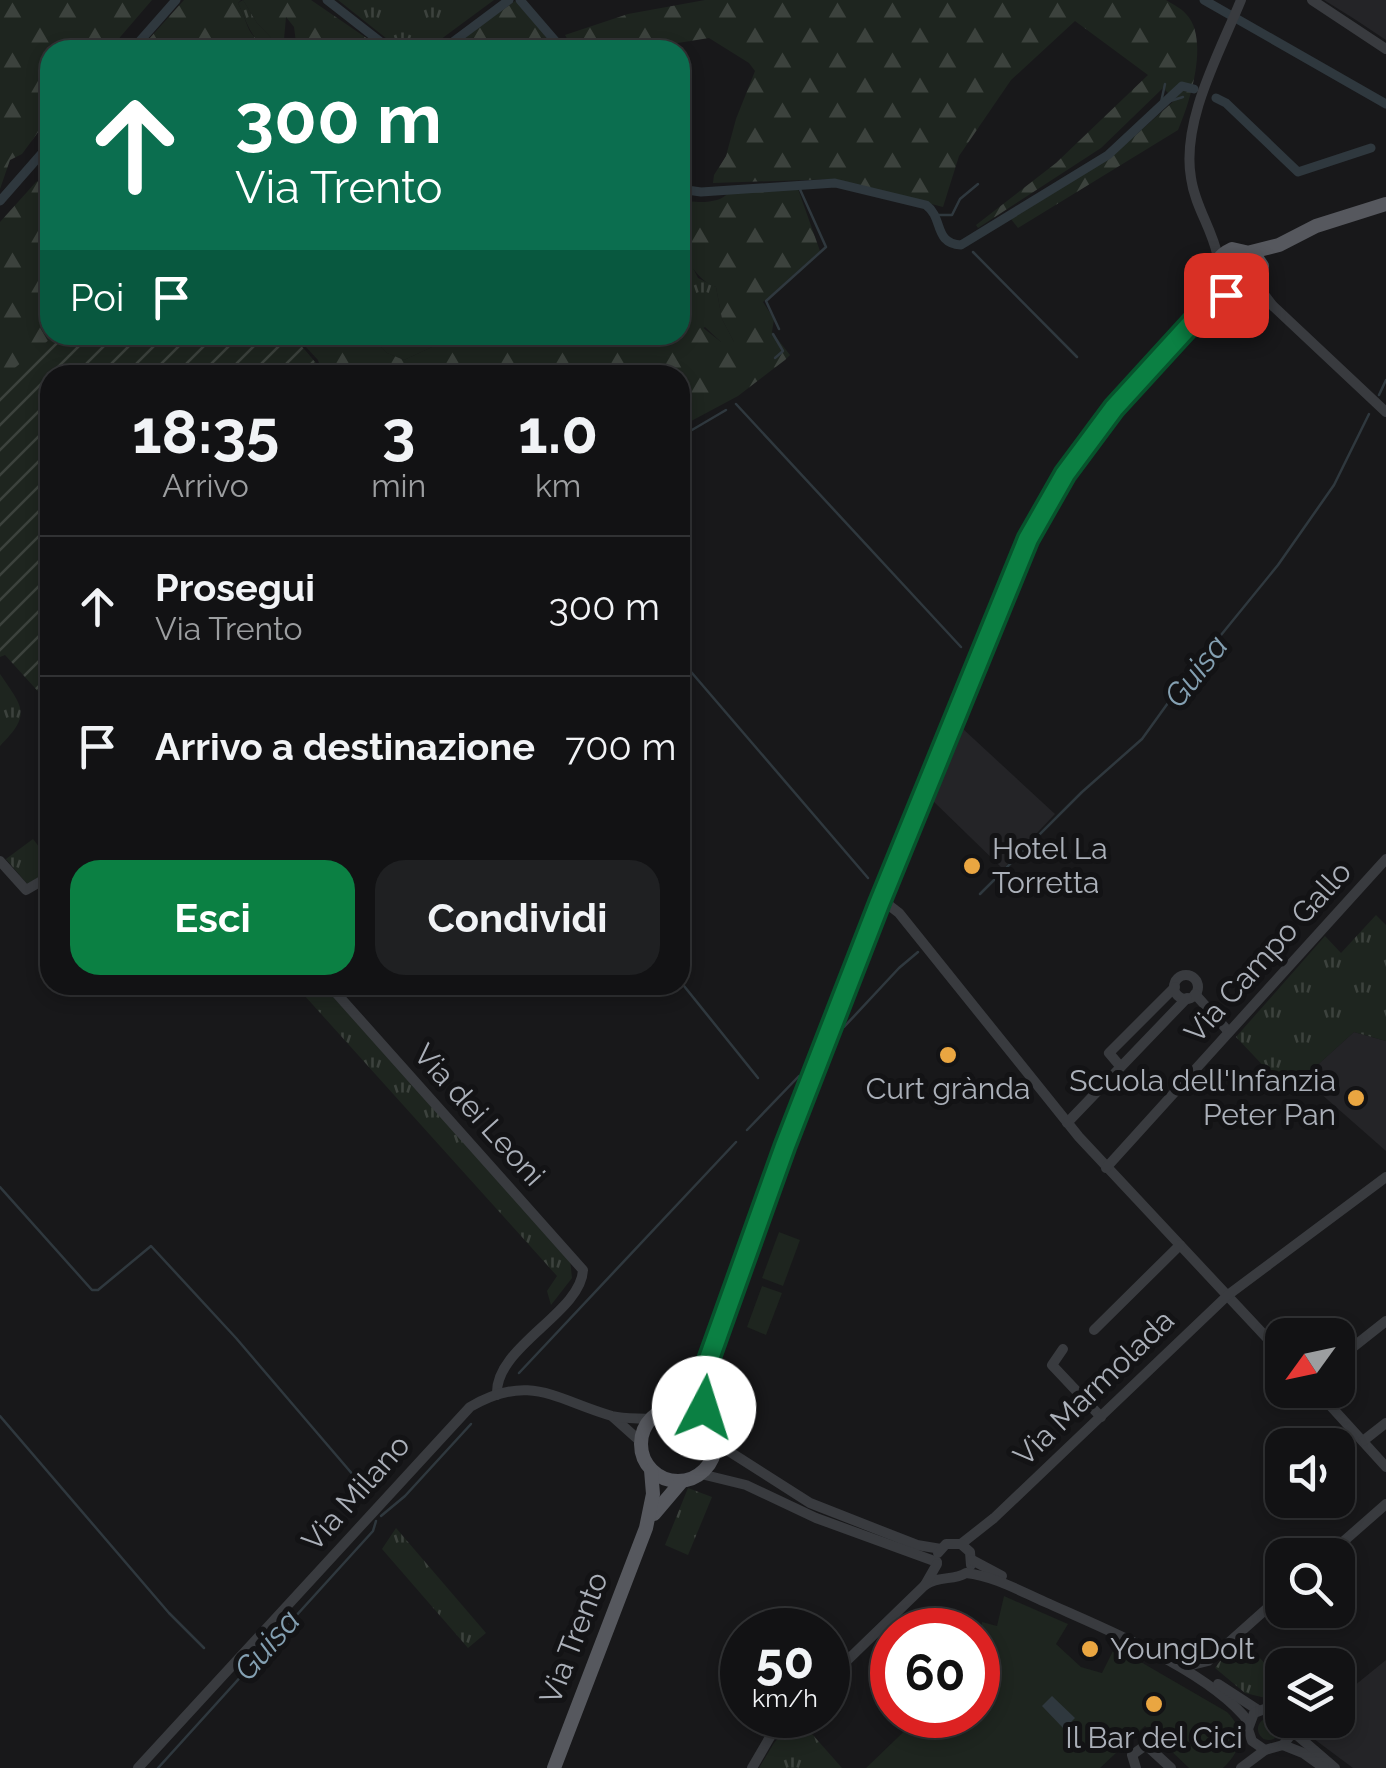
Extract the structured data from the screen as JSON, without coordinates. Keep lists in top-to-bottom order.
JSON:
{
  "streets": {
    "main road": ["Via Trento"],
    "street": [
      "Via Campo Gallo",
      "Via dei Leoni",
      "Via Marmolada",
      "Via Milano"
    ]
  },
  "crossings": [
    ["Via dei Leoni", "Via Milano"]
  ],
  "water": ["Guisa"],
  "places": [
    "Hotel La Torretta",
    "Curt grànda",
    "Scuola dell'Infanzia Peter Pan",
    "YoungDoIt",
    "Il Bar del Cici"
  ],
  "north": "bottom left",
  "page": {
    "turn": ["300 m", "Via Trento"],
    "then": "Poi",
    "eta": [
      "18:35",
      "Arrivo",
      "3",
      "min",
      "1.0",
      "km"
    ],
    "list": [
      {
        "name": "Prosegui",
        "note": "Via Trento",
        "value": "300 m"
      },
      {
        "name": "Arrivo a destinazione",
        "value": "700 m"
      }
    ],
    "buttons": ["Esci", "Condividi"],
    "speed": "50 km/h",
    "limit": "60"
  }
}
